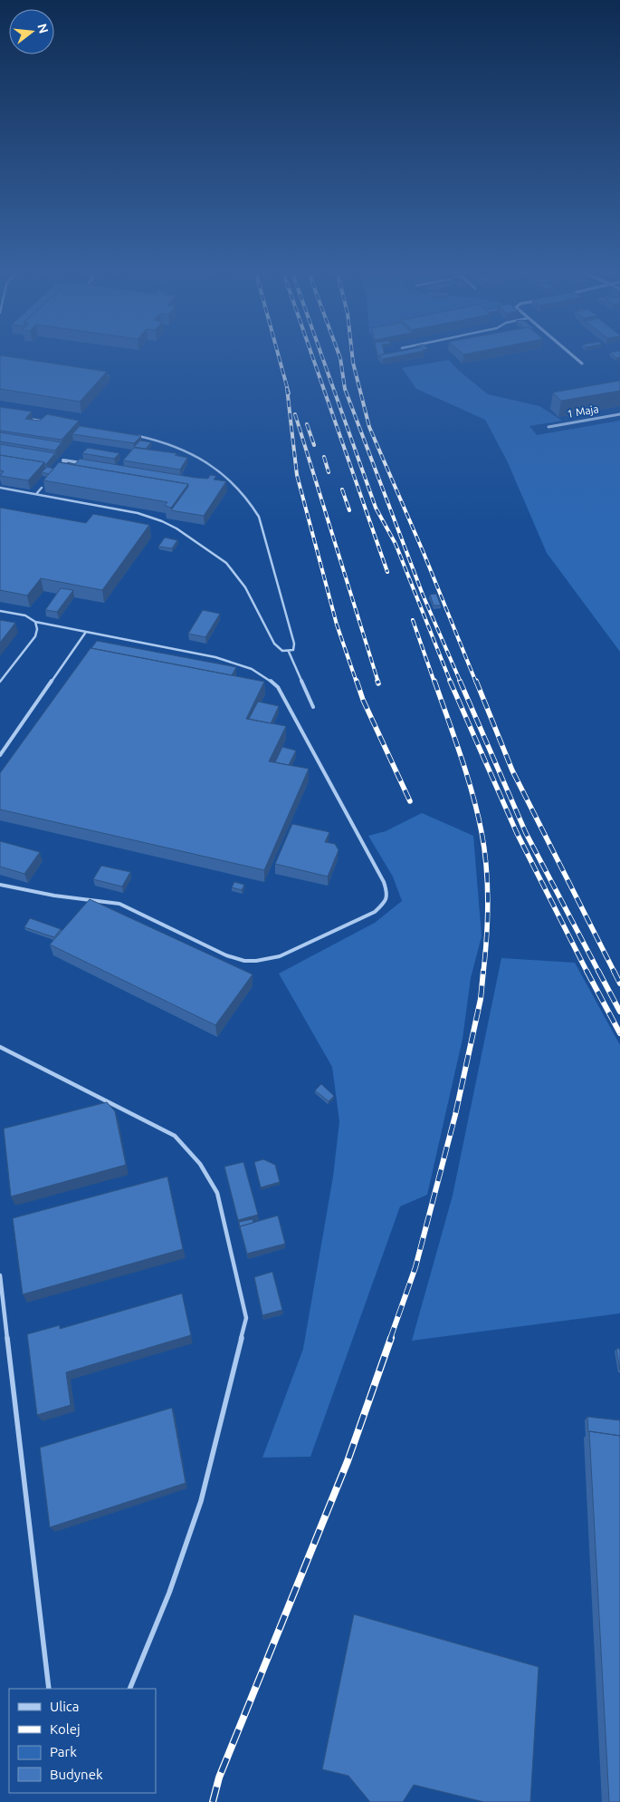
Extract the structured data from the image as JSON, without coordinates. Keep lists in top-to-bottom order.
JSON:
{
  "streets": {
    "street": ["1 Maja"]
  },
  "legend": [
    "Ulica",
    "Kolej",
    "Park",
    "Budynek"
  ],
  "north": "right"
}
